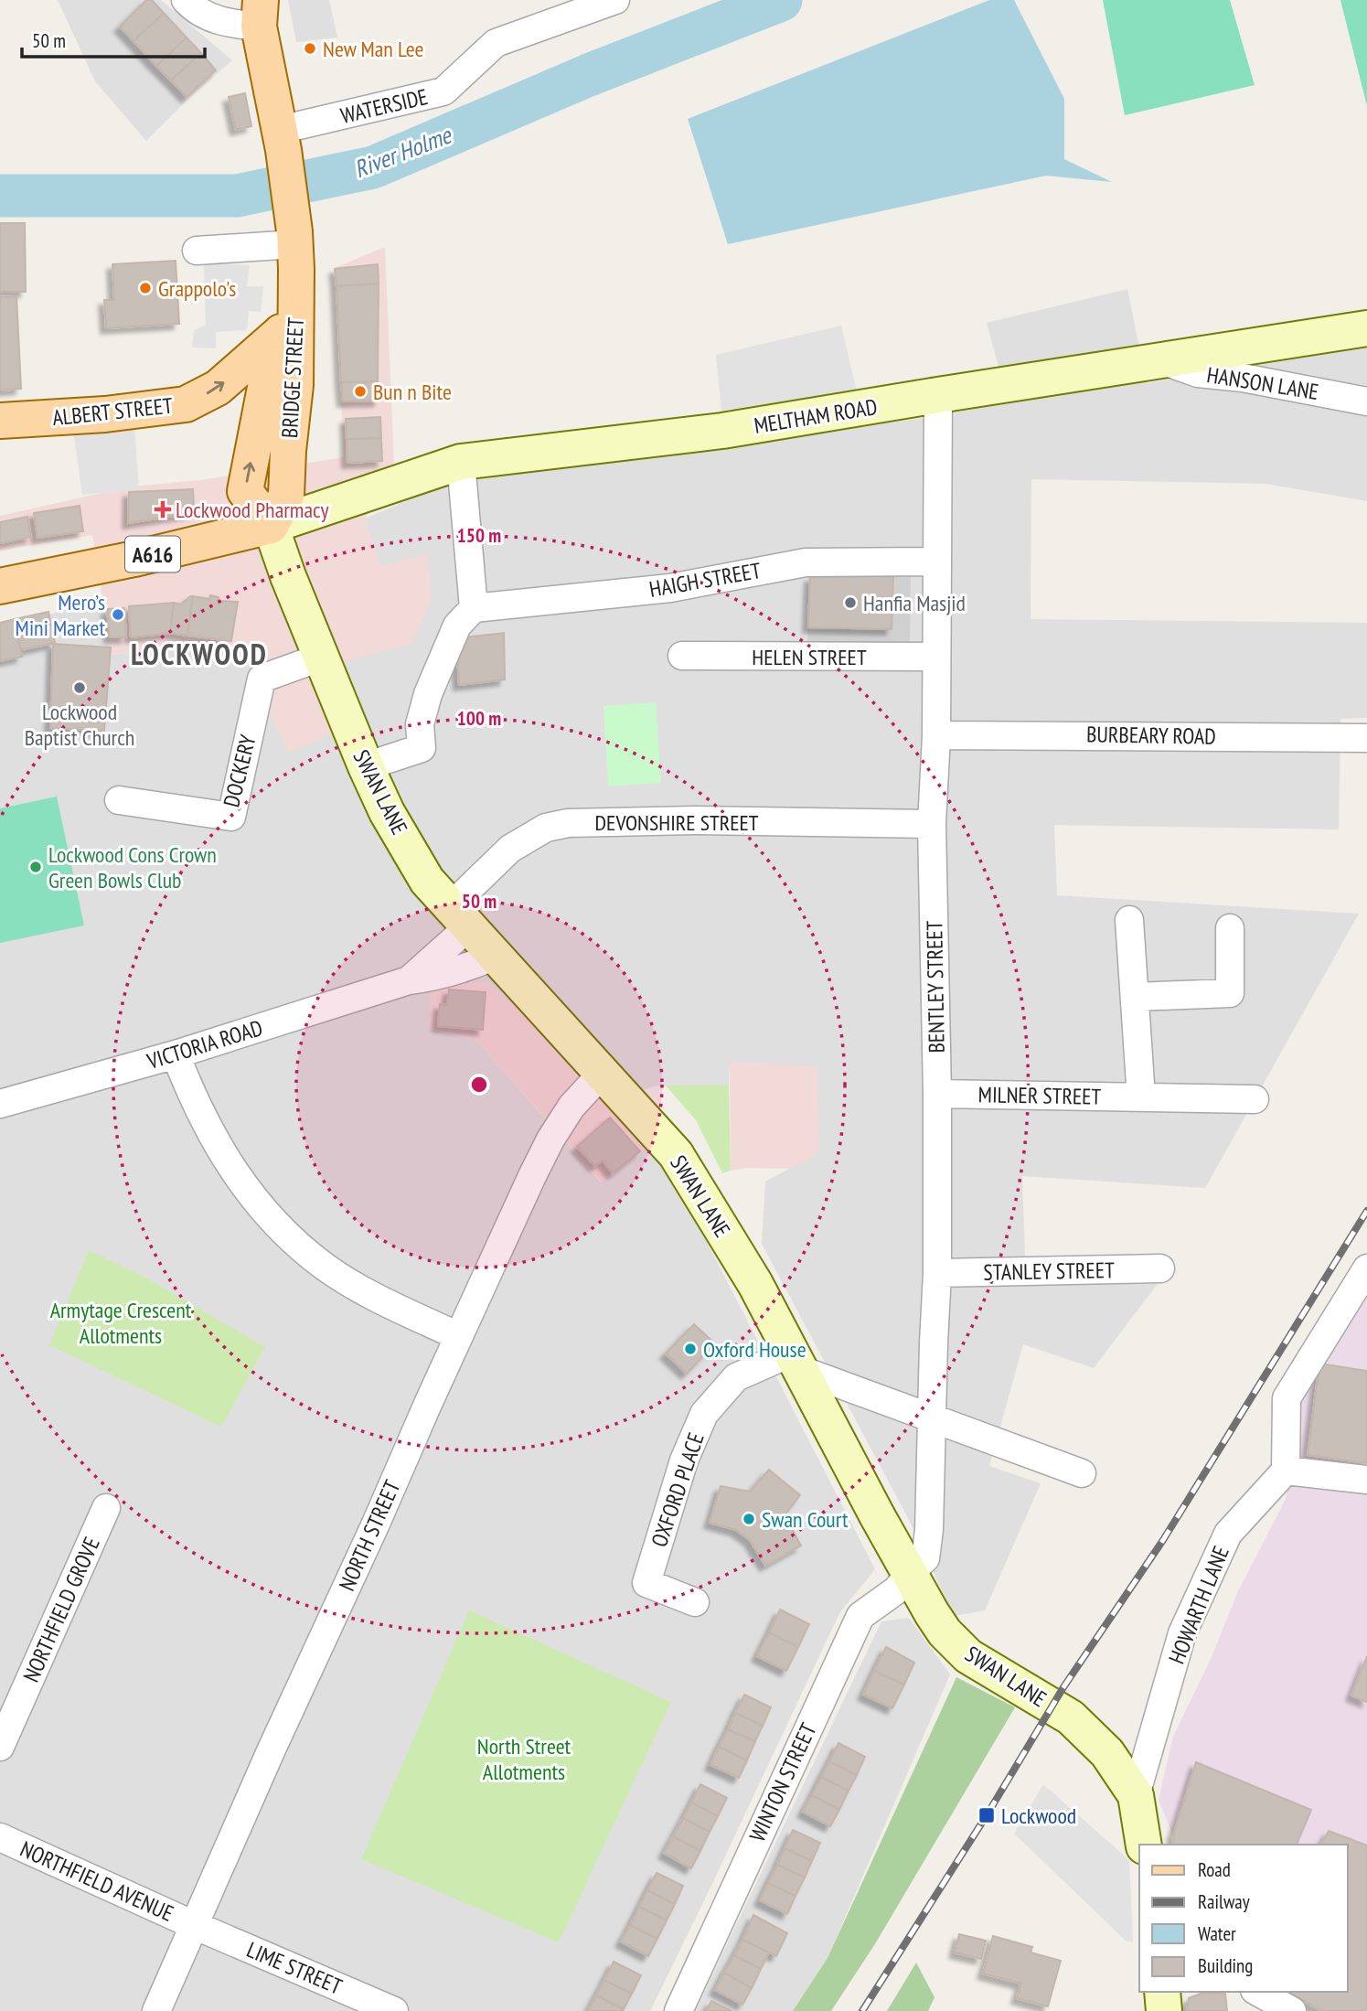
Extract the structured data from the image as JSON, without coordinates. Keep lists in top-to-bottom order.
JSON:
{
  "streets": {
    "main road": ["BRIDGE STREET", "ALBERT STREET", "A616"],
    "street": [
      "WATERSIDE",
      "HANSON LANE",
      "MELTHAM ROAD",
      "HAIGH STREET",
      "HELEN STREET",
      "BURBEARY ROAD",
      "DOCKERY",
      "SWAN LANE",
      "DEVONSHIRE STREET",
      "BENTLEY STREET",
      "VICTORIA ROAD",
      "MILNER STREET",
      "STANLEY STREET",
      "OXFORD PLACE",
      "NORTH STREET",
      "HOWARTH LANE",
      "NORTHFIELD GROVE",
      "WINTON STREET",
      "NORTHFIELD AVENUE",
      "LIME STREET"
    ]
  },
  "crossings": [
    ["BRIDGE STREET", "ALBERT STREET"],
    ["BRIDGE STREET", "MELTHAM ROAD"],
    ["BRIDGE STREET", "A616"],
    ["BRIDGE STREET", "SWAN LANE"],
    ["HANSON LANE", "MELTHAM ROAD"],
    ["MELTHAM ROAD", "A616"],
    ["MELTHAM ROAD", "SWAN LANE"],
    ["MELTHAM ROAD", "BENTLEY STREET"],
    ["A616", "SWAN LANE"],
    ["HAIGH STREET", "BENTLEY STREET"],
    ["HELEN STREET", "BENTLEY STREET"],
    ["BURBEARY ROAD", "BENTLEY STREET"],
    ["DOCKERY", "SWAN LANE"],
    ["SWAN LANE", "DEVONSHIRE STREET"],
    ["SWAN LANE", "BENTLEY STREET"],
    ["SWAN LANE", "VICTORIA ROAD"],
    ["SWAN LANE", "OXFORD PLACE"],
    ["SWAN LANE", "NORTH STREET"],
    ["SWAN LANE", "HOWARTH LANE"],
    ["SWAN LANE", "WINTON STREET"],
    ["DEVONSHIRE STREET", "BENTLEY STREET"],
    ["DEVONSHIRE STREET", "VICTORIA ROAD"],
    ["BENTLEY STREET", "MILNER STREET"],
    ["BENTLEY STREET", "STANLEY STREET"],
    ["BENTLEY STREET", "WINTON STREET"],
    ["NORTH STREET", "NORTHFIELD AVENUE"],
    ["NORTH STREET", "LIME STREET"],
    ["NORTHFIELD AVENUE", "LIME STREET"]
  ],
  "districts": ["LOCKWOOD"],
  "water": ["River Holme"],
  "parks": ["Armytage Crescent Allotments", "North Street Allotments"],
  "places": {
    "other": [
      "New Man Lee",
      "Grappolo's",
      "Bun n Bite",
      "Hanfia Masjid",
      "Mero’s Mini Market",
      "Lockwood Baptist Church",
      "Lockwood Cons Crown Green Bowls Club",
      "Oxford House",
      "Swan Court"
    ],
    "health": ["Lockwood Pharmacy"],
    "transit": ["Lockwood"]
  },
  "legend": [
    "Road",
    "Railway",
    "Water",
    "Building"
  ],
  "scale_bar": "50 m",
  "rings": ["150 m", "100 m", "50 m"]
}
